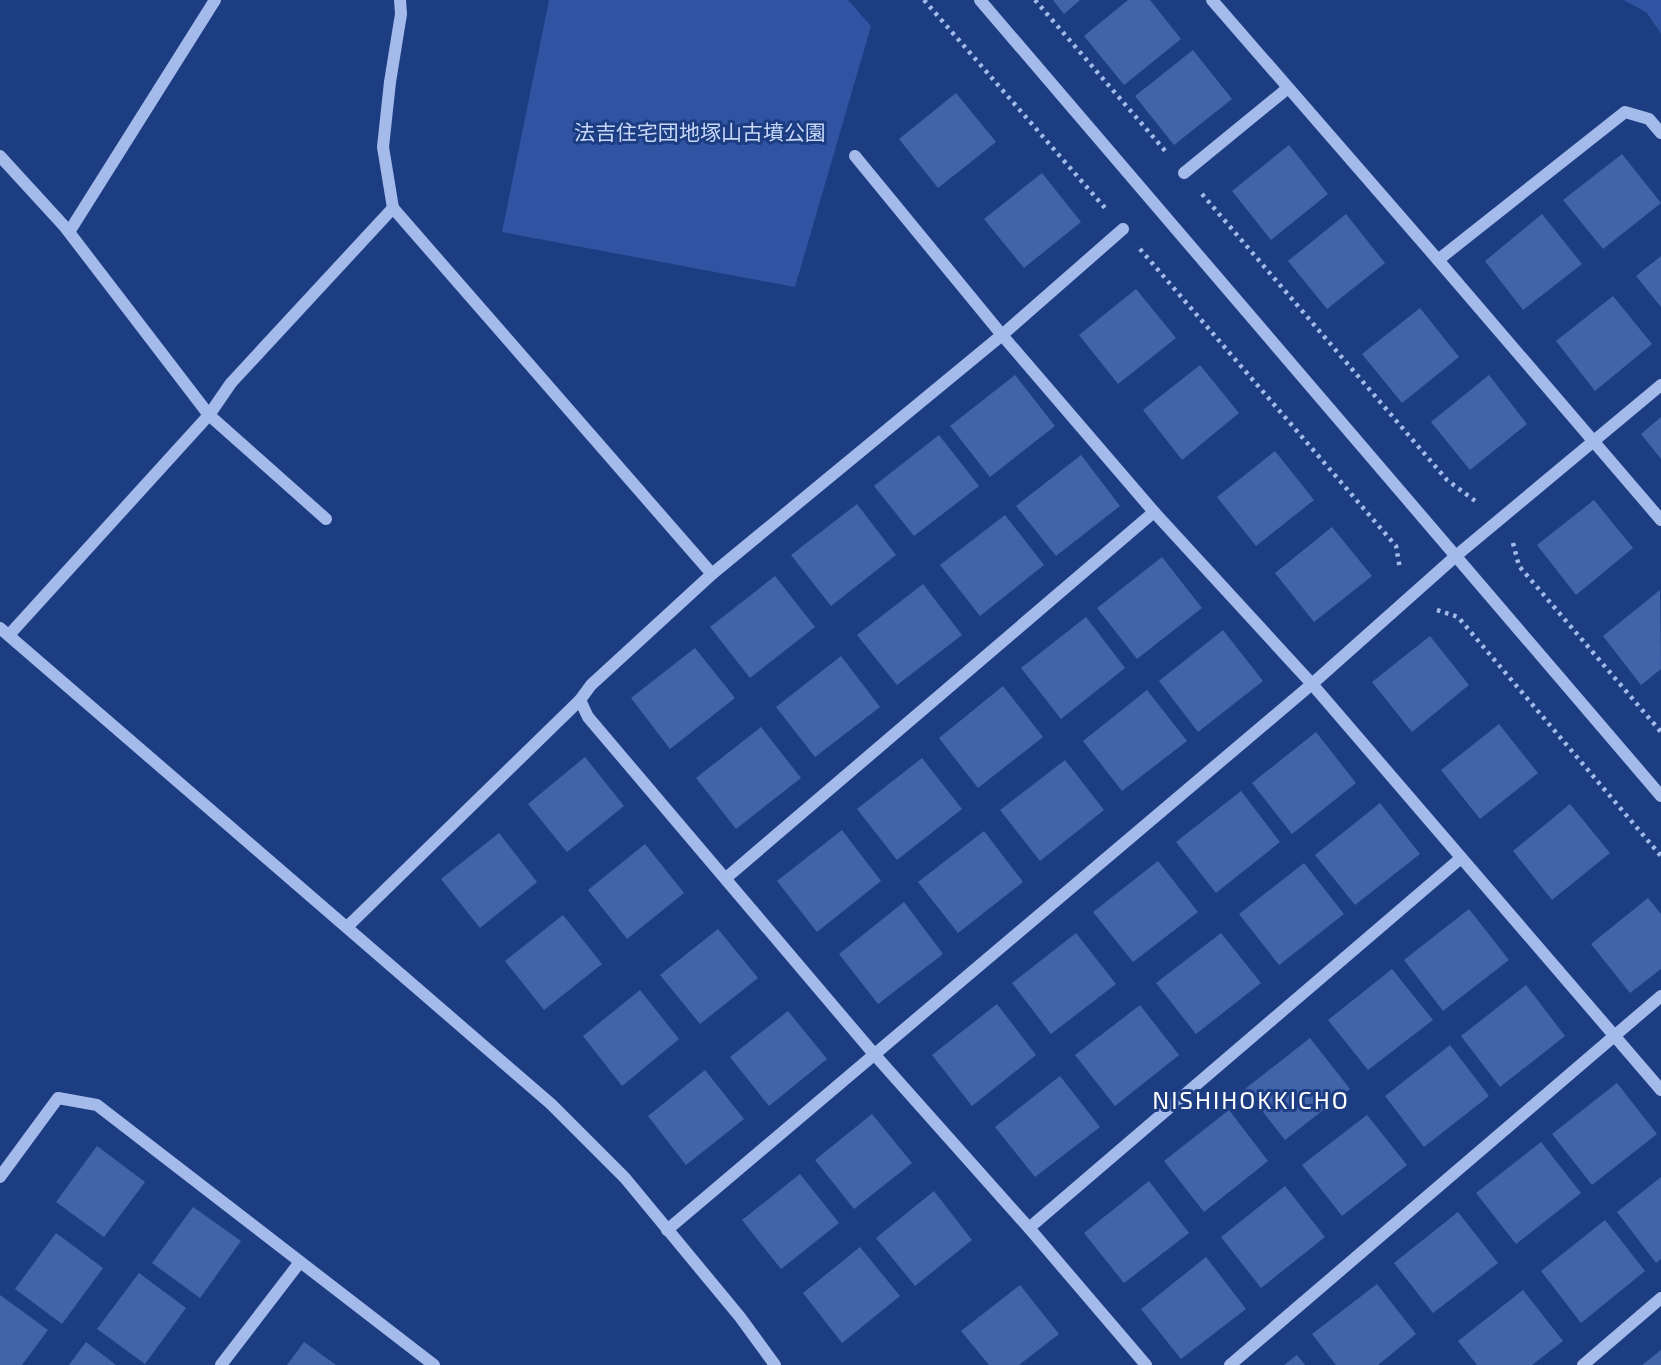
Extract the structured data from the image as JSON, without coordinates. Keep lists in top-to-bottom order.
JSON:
{
  "districts": ["NISHIHOKKICHO"],
  "parks": ["法吉住宅団地塚山古墳公園"]
}
